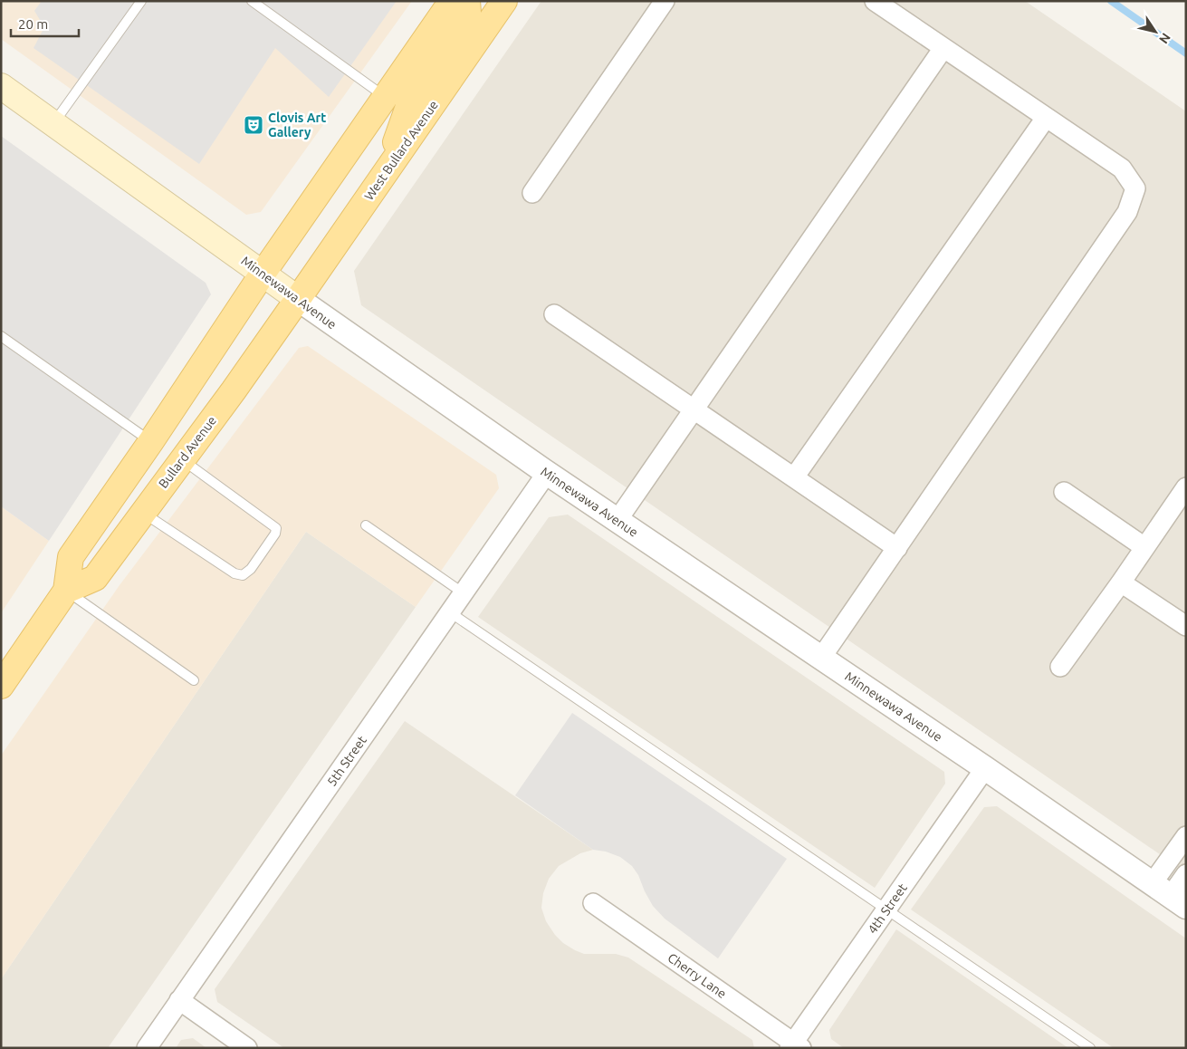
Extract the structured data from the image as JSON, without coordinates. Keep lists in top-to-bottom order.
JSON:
{
  "streets": {
    "main road": ["West Bullard Avenue", "Minnewawa Avenue", "Bullard Avenue"],
    "street": ["5th Street", "4th Street", "Cherry Lane"]
  },
  "crossings": [
    ["West Bullard Avenue", "Minnewawa Avenue"],
    ["West Bullard Avenue", "Bullard Avenue"],
    ["Minnewawa Avenue", "Bullard Avenue"],
    ["Minnewawa Avenue", "5th Street"],
    ["Minnewawa Avenue", "4th Street"],
    ["4th Street", "Cherry Lane"]
  ],
  "places": {
    "theatre": ["Clovis Art Gallery"]
  },
  "scale_bar": "20 m",
  "north": "bottom right"
}
